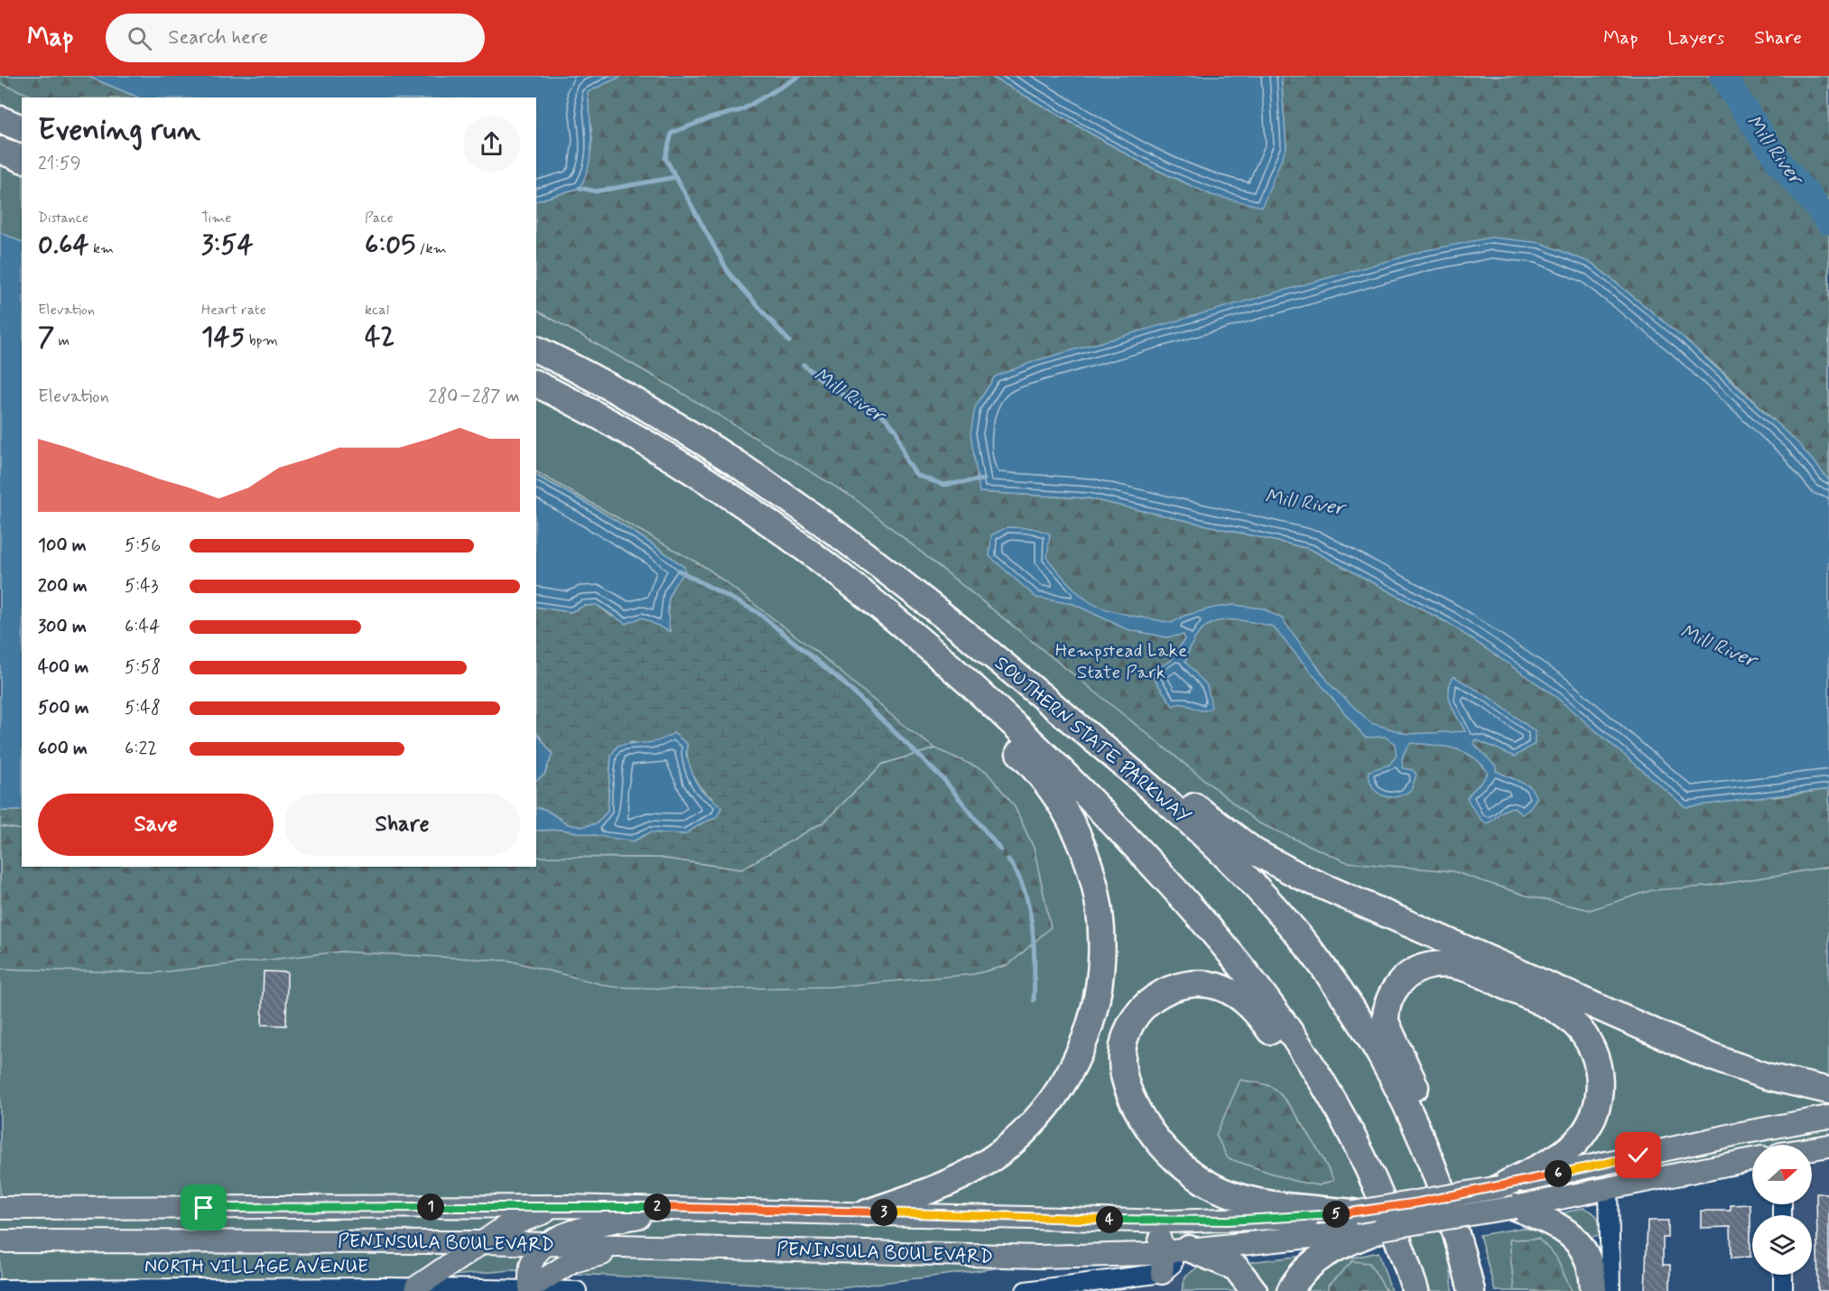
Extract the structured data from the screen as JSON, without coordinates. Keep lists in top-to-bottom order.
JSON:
{
  "streets": {
    "highway": ["SOUTHERN STATE PARKWAY"],
    "main road": ["PENINSULA BOULEVARD"],
    "street": ["NORTH VILLAGE AVENUE"]
  },
  "water": ["Mill River"],
  "parks": ["Hempstead Lake State Park"],
  "north": "right",
  "page": {
    "header": "Map",
    "search": "Search here",
    "nav": ["Map", "Layers", "Share"],
    "heading": ["Evening run", "21:59"],
    "stats": [
      ["Distance", "0.64 km"],
      ["Time", "3:54"],
      ["Pace", "6:05 /km"],
      ["Elevation", "7 m"],
      ["Heart rate", "145 bpm"],
      ["kcal", "42"]
    ],
    "chart": ["Elevation", "280–287 m"],
    "list": [
      {
        "name": "100 m",
        "note": "5:56"
      },
      {
        "name": "200 m",
        "note": "5:43"
      },
      {
        "name": "300 m",
        "note": "6:44"
      },
      {
        "name": "400 m",
        "note": "5:58"
      },
      {
        "name": "500 m",
        "note": "5:48"
      },
      {
        "name": "600 m",
        "note": "6:22"
      }
    ],
    "buttons": ["Save", "Share"],
    "pins": [
      "6",
      "1",
      "2",
      "3",
      "5",
      "4"
    ]
  }
}
